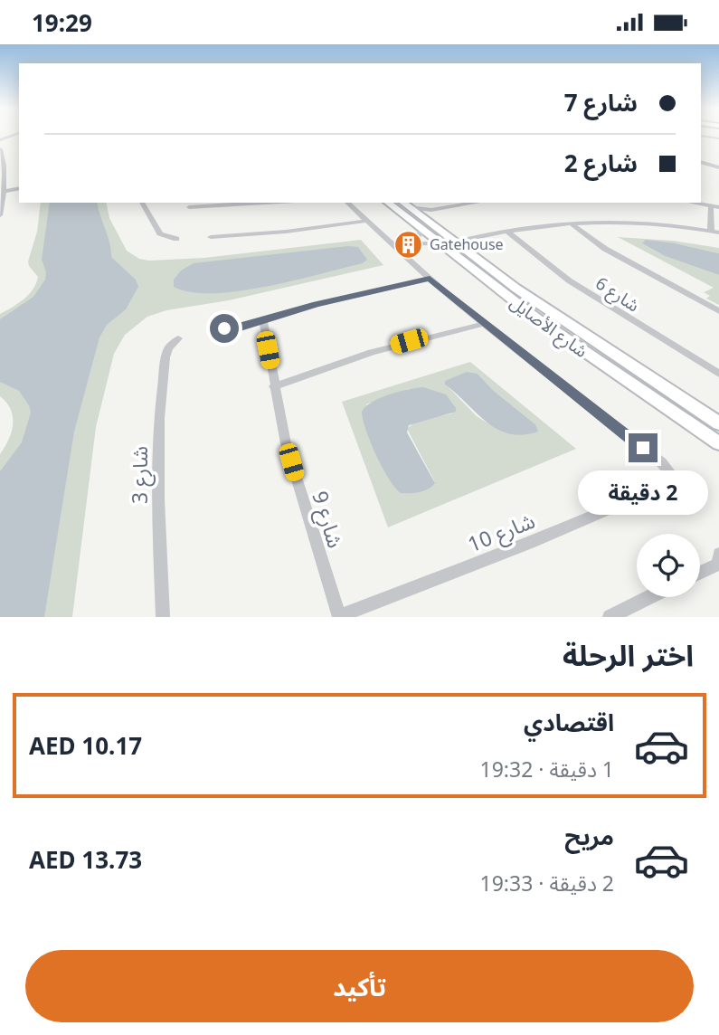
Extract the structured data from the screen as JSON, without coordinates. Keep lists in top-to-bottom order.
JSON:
{
  "streets": {
    "main road": ["شارع الأصايل"],
    "street": [
      "شارع 6",
      "شارع 3",
      "شارع 9",
      "شارع 10"
    ]
  },
  "crossings": [
    ["شارع 9", "شارع 10"]
  ],
  "places": {
    "building": ["Gatehouse"]
  },
  "page": {
    "status": "19:29",
    "banner": ["شارع 7", "شارع 2"],
    "bubble": "2 دقيقة",
    "heading": "اختر الرحلة",
    "list": [
      {
        "name": "اقتصادي",
        "note": "1 دقيقة · 19:32",
        "value": "AED 10.17"
      },
      {
        "name": "مريح",
        "note": "2 دقيقة · 19:33",
        "value": "AED 13.73"
      }
    ],
    "buttons": "تأكيد"
  }
}
